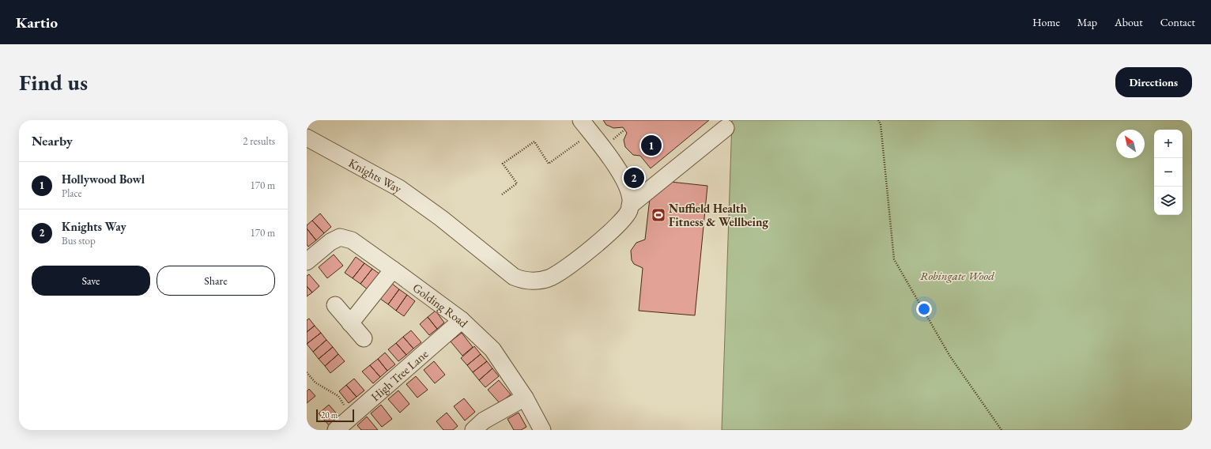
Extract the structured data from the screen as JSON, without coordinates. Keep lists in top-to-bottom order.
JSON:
{
  "streets": {
    "street": ["Knights Way", "Golding Road", "High Tree Lane"]
  },
  "crossings": [
    ["Golding Road", "High Tree Lane"]
  ],
  "parks": ["Robingate Wood"],
  "places": {
    "sports": ["Nuffield Health Fitness & Wellbeing"]
  },
  "scale_bar": "20 m",
  "north": "top left",
  "page": {
    "header": "Kartio",
    "nav": [
      "Home",
      "Map",
      "About",
      "Contact"
    ],
    "buttons": [
      "Directions",
      ["Save", "Share"]
    ],
    "title": "Find us",
    "heading": ["Nearby", "2 results"],
    "map_buttons": ["+", "−"],
    "pins": ["1", "2"],
    "list": [
      {
        "mark": "1",
        "name": "Hollywood Bowl",
        "note": "Place",
        "value": "170 m"
      },
      {
        "mark": "2",
        "name": "Knights Way",
        "note": "Bus stop",
        "value": "170 m"
      }
    ],
    "scale": "20 m"
  }
}
